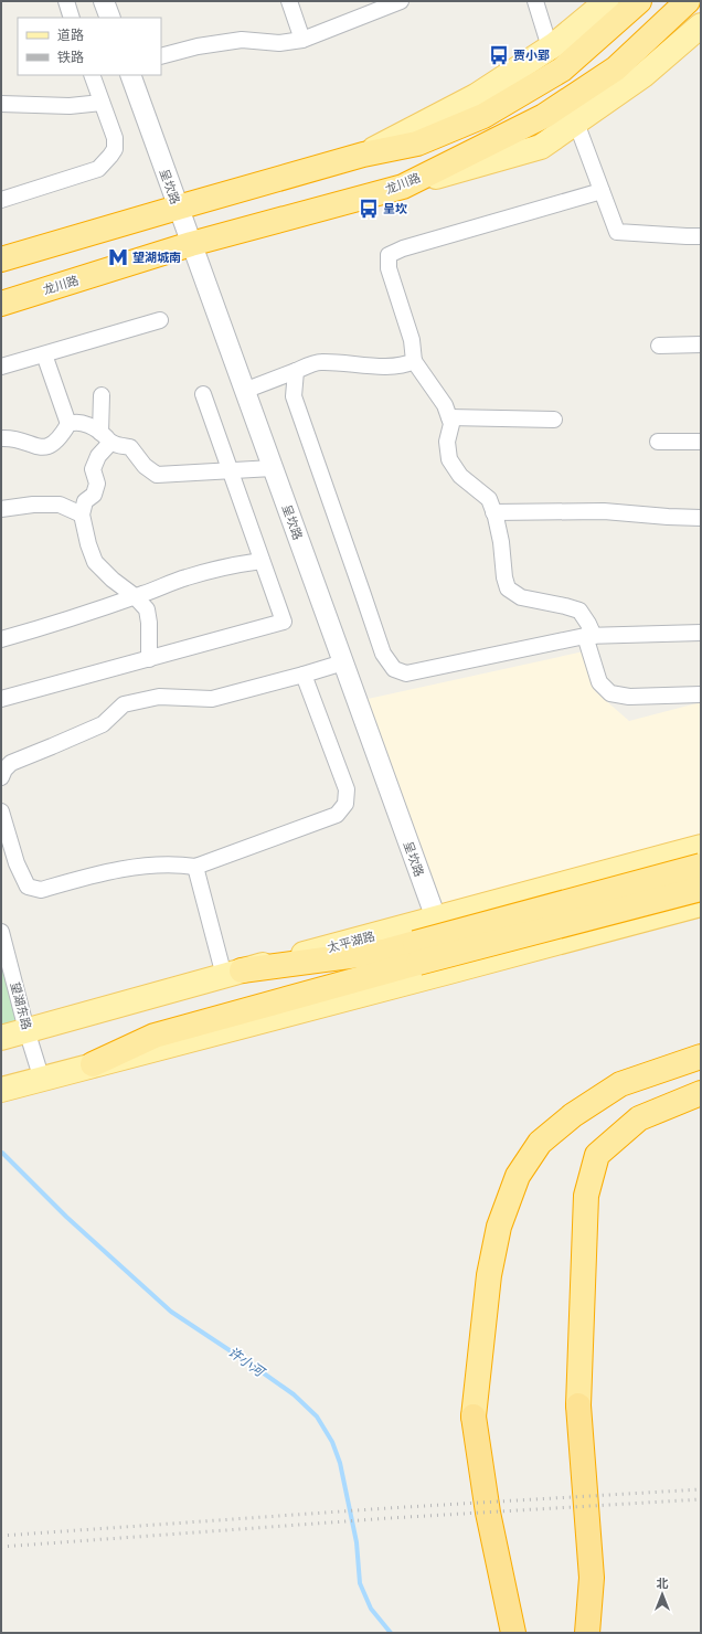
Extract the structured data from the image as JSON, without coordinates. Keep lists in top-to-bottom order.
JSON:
{
  "streets": {
    "highway": ["龙川路"],
    "main road": ["太平湖路"],
    "street": ["呈坎路", "望湖东路"]
  },
  "crossings": [
    ["龙川路", "呈坎路"],
    ["呈坎路", "太平湖路"],
    ["太平湖路", "望湖东路"]
  ],
  "water": ["许小河"],
  "places": {
    "bus stop": ["贾小郢", "呈坎"],
    "metro station": ["望湖城南"]
  },
  "legend": ["道路", "铁路"],
  "north": "top"
}
